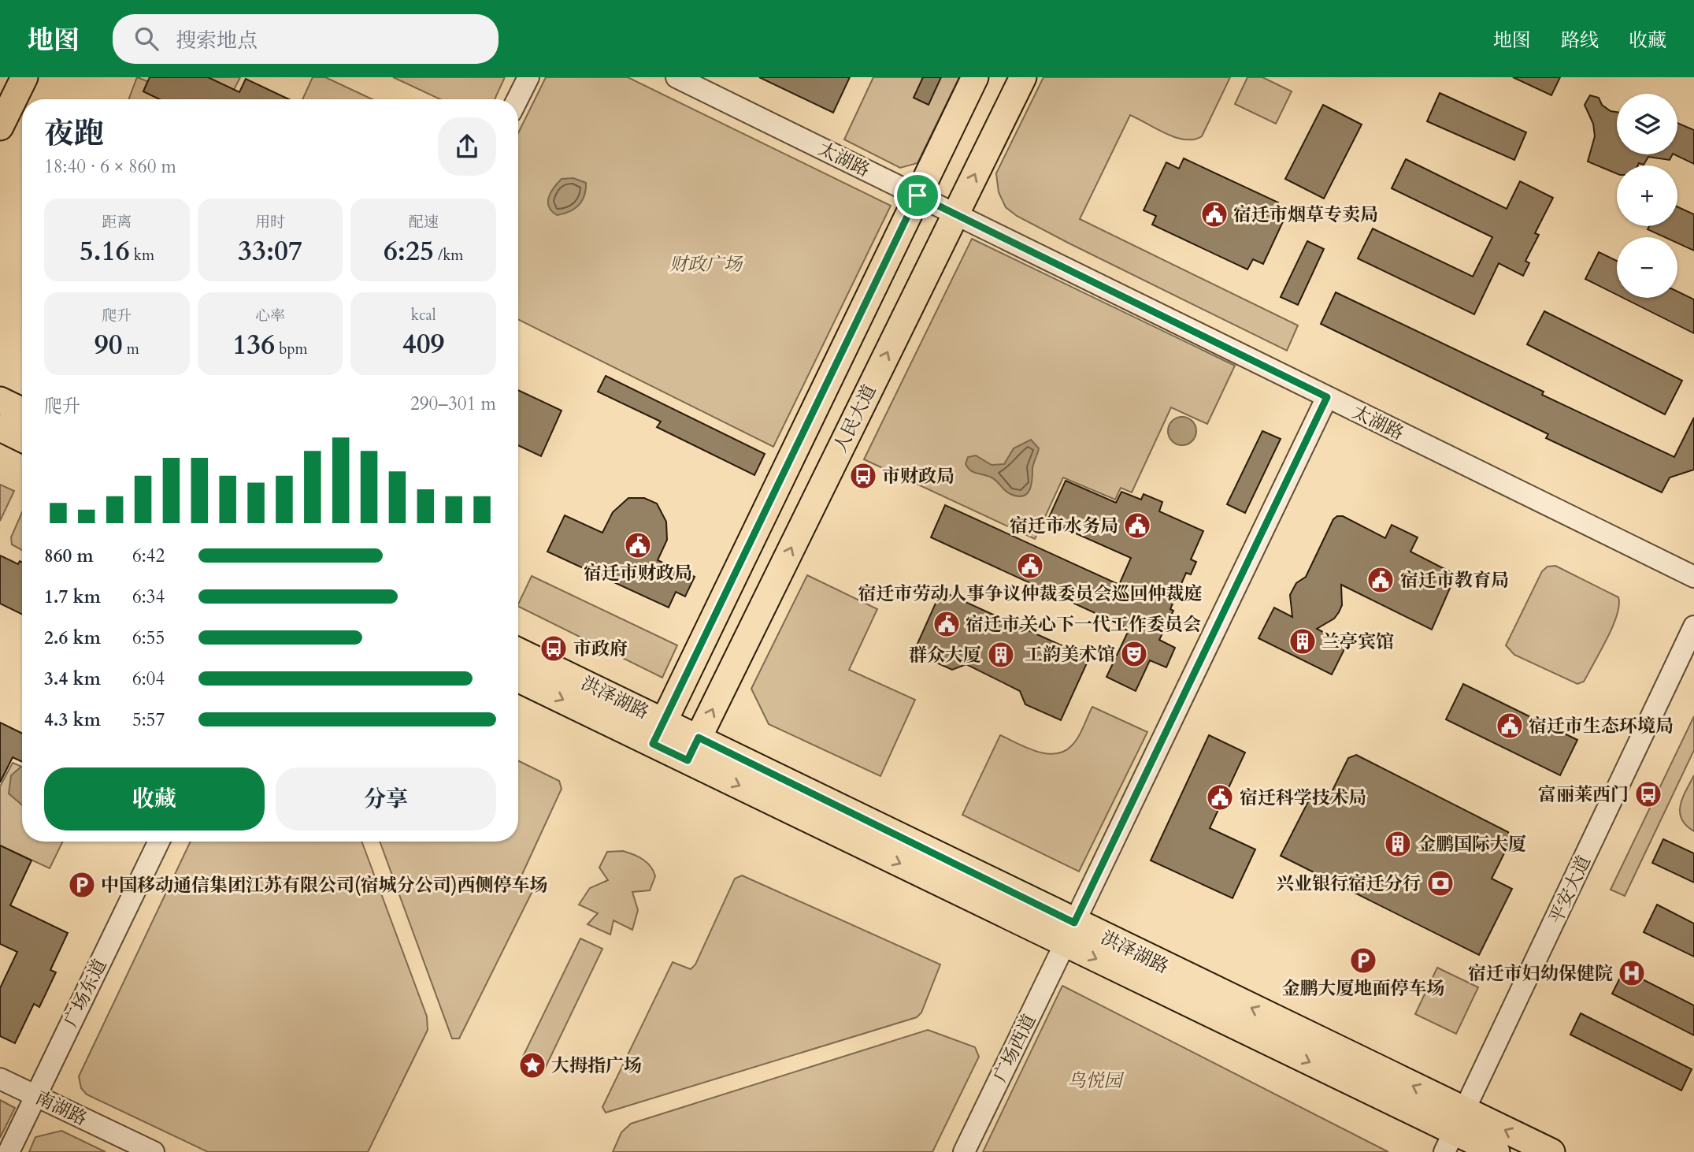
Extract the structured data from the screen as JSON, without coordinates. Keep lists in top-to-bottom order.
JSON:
{
  "streets": {
    "main road": ["人民大道", "洪泽湖路"],
    "street": [
      "太湖路",
      "平安大道",
      "广场东道",
      "广场西道",
      "南湖路"
    ]
  },
  "crossings": [
    ["太湖路", "人民大道"],
    ["太湖路", "广场西道"],
    ["人民大道", "洪泽湖路"],
    ["洪泽湖路", "平安大道"],
    ["洪泽湖路", "广场西道"],
    ["广场东道", "南湖路"]
  ],
  "parks": ["财政广场", "鸟悦园"],
  "places": {
    "public building": [
      "宿迁市烟草专卖局",
      "宿迁市水务局",
      "宿迁市财政局",
      "宿迁市劳动人事争议仲裁委员会巡回仲裁庭",
      "宿迁市教育局",
      "宿迁市关心下一代工作委员会",
      "宿迁市生态环境局",
      "宿迁科学技术局"
    ],
    "bus stop": ["市财政局", "市政府", "富丽莱西门"],
    "building": ["兰亭宾馆", "群众大厦", "金鹏国际大厦"],
    "theatre": ["工韵美术馆"],
    "bank": ["兴业银行宿迁分行"],
    "parking": ["中国移动通信集团江苏有限公司(宿城分公司)西侧停车场", "金鹏大厦地面停车场"],
    "hospital": ["宿迁市妇幼保健院"],
    "place": ["大拇指广场"]
  },
  "page": {
    "header": "地图",
    "search": "搜索地点",
    "nav": ["地图", "路线", "收藏"],
    "map_buttons": ["+", "−"],
    "heading": ["夜跑", "18:40 · 6 × 860 m"],
    "stats": [
      ["距离", "5.16 km"],
      ["用时", "33:07"],
      ["配速", "6:25 /km"],
      ["爬升", "90 m"],
      ["心率", "136 bpm"],
      ["kcal", "409"]
    ],
    "chart": ["爬升", "290–301 m"],
    "list": [
      {
        "name": "860 m",
        "note": "6:42"
      },
      {
        "name": "1.7 km",
        "note": "6:34"
      },
      {
        "name": "2.6 km",
        "note": "6:55"
      },
      {
        "name": "3.4 km",
        "note": "6:04"
      },
      {
        "name": "4.3 km",
        "note": "5:57"
      }
    ],
    "buttons": ["收藏", "分享"]
  }
}
